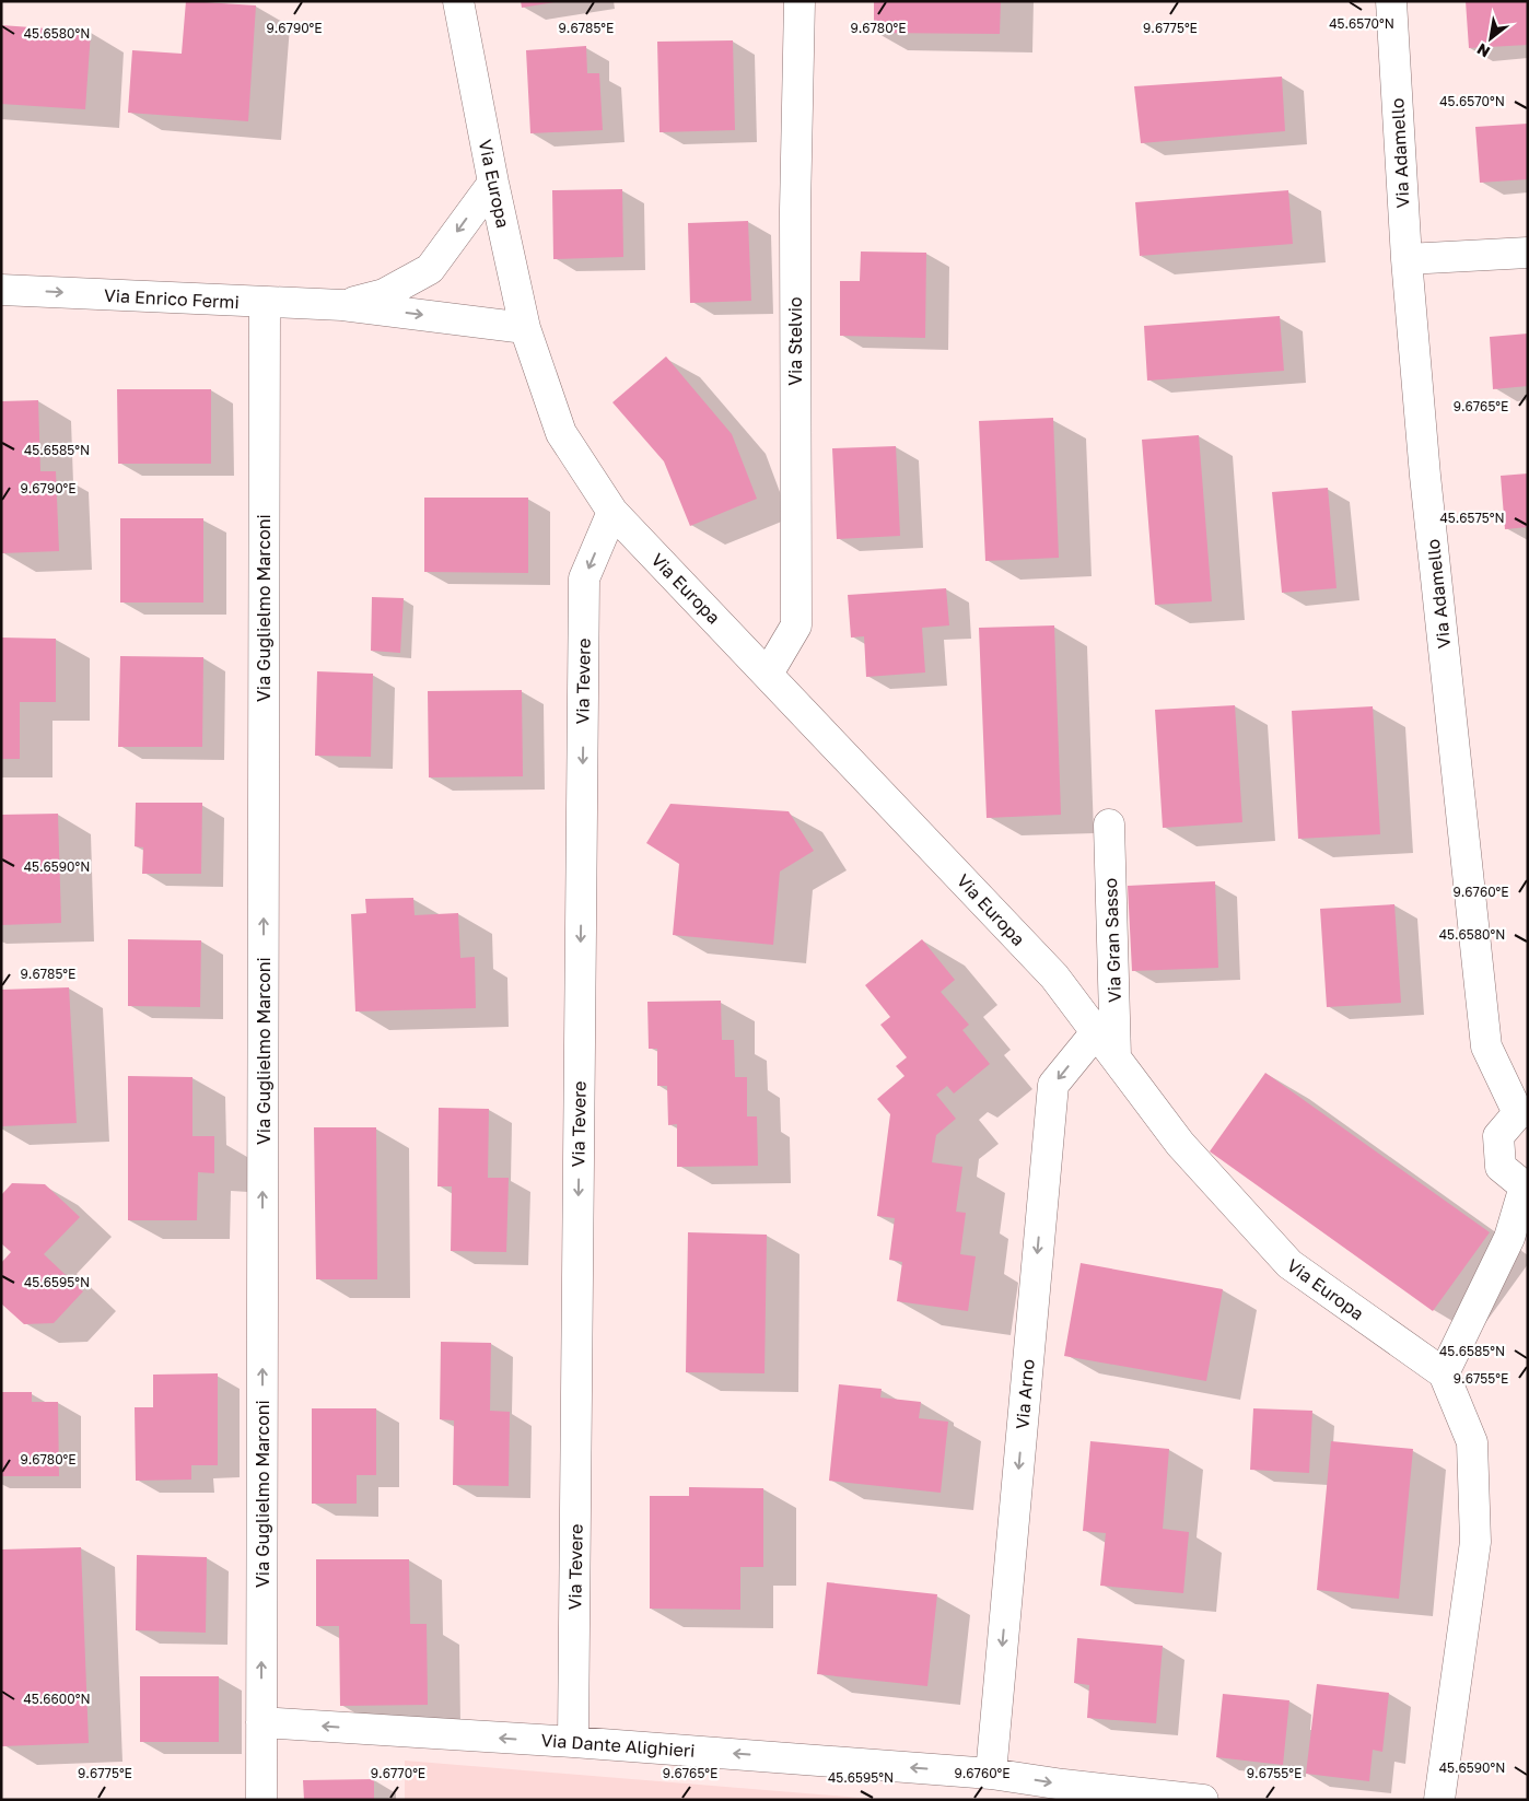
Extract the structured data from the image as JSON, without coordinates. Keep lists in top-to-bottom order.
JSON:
{
  "streets": {
    "street": [
      "Via Adamello",
      "Via Europa",
      "Via Enrico Fermi",
      "Via Stelvio",
      "Via Guglielmo Marconi",
      "Via Tevere",
      "Via Gran Sasso",
      "Via Arno",
      "Via Dante Alighieri"
    ]
  },
  "crossings": [
    ["Via Europa", "Via Enrico Fermi"],
    ["Via Europa", "Via Stelvio"],
    ["Via Europa", "Via Tevere"],
    ["Via Europa", "Via Gran Sasso"],
    ["Via Europa", "Via Arno"],
    ["Via Enrico Fermi", "Via Guglielmo Marconi"],
    ["Via Guglielmo Marconi", "Via Dante Alighieri"],
    ["Via Tevere", "Via Dante Alighieri"],
    ["Via Arno", "Via Dante Alighieri"]
  ],
  "one_way": ["Via Guglielmo Marconi", "Via Tevere", "Via Arno"],
  "north": "bottom left",
  "coordinates": [
    "45.6570°N",
    "9.6785°E",
    "9.6790°E",
    "9.6780°E",
    "9.6775°E",
    "45.6580°N",
    "9.6765°E",
    "45.6585°N",
    "45.6575°N",
    "45.6590°N",
    "9.6760°E",
    "45.6595°N",
    "9.6755°E",
    "45.6600°N",
    "9.6770°E"
  ]
}
